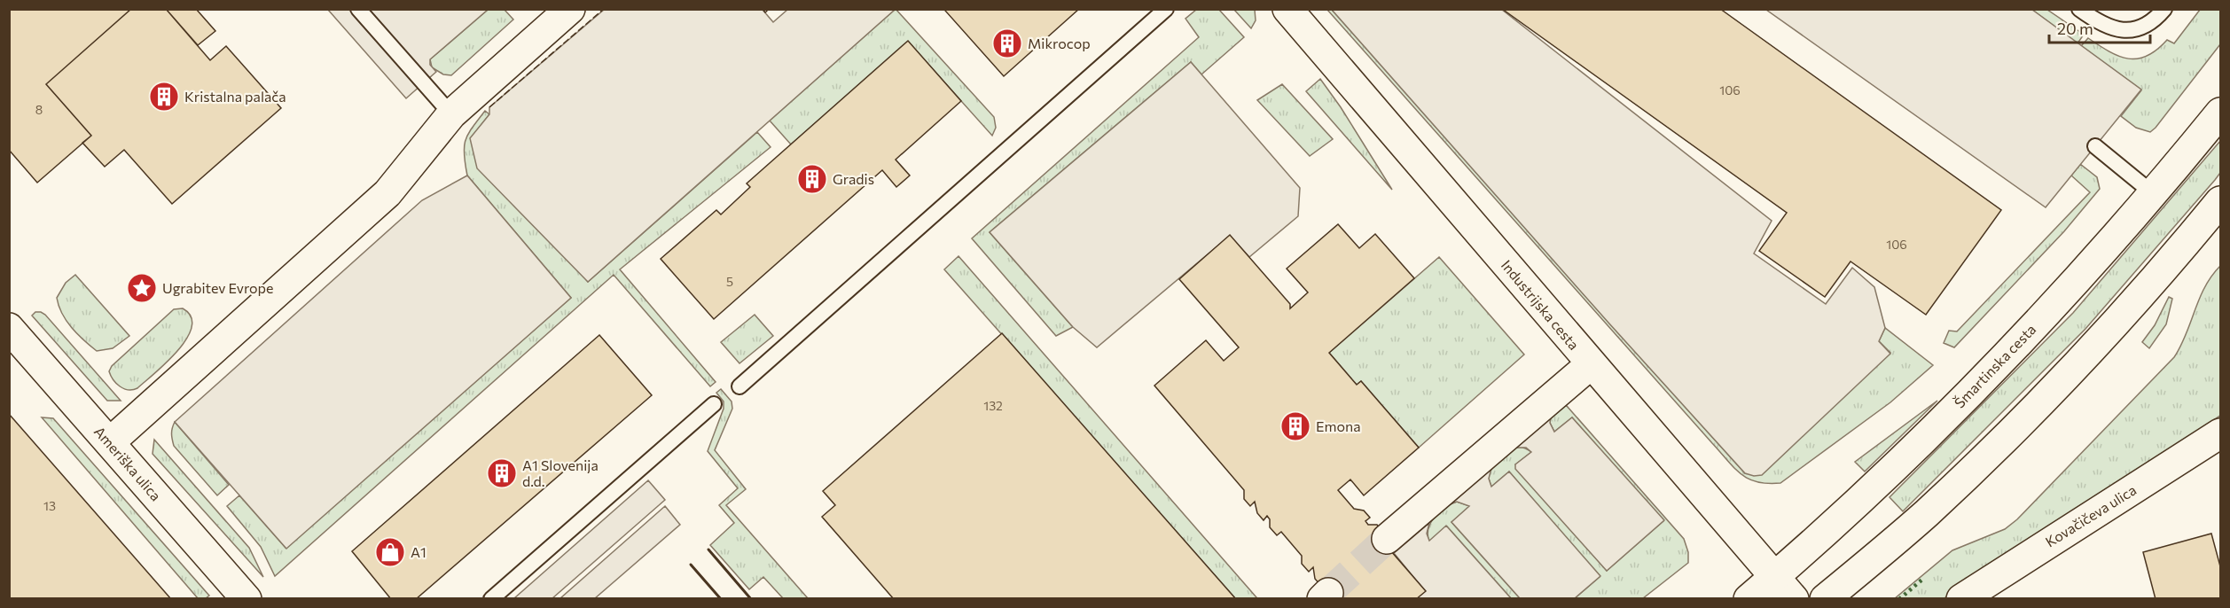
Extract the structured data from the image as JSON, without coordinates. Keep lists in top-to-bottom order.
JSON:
{
  "streets": {
    "street": [
      "Industrijska cesta",
      "Šmartinska cesta",
      "Ameriška ulica",
      "Kovačičeva ulica"
    ]
  },
  "crossings": [
    ["Industrijska cesta", "Šmartinska cesta"]
  ],
  "places": {
    "building": [
      "Mikrocop",
      "Kristalna palača",
      "Gradis",
      "Emona",
      "A1 Slovenija d.d."
    ],
    "place": ["Ugrabitev Evrope"],
    "shop": ["A1"]
  },
  "house_numbers": [
    "106",
    "8",
    "106",
    "5",
    "132",
    "13"
  ],
  "scale_bar": "20 m"
}
